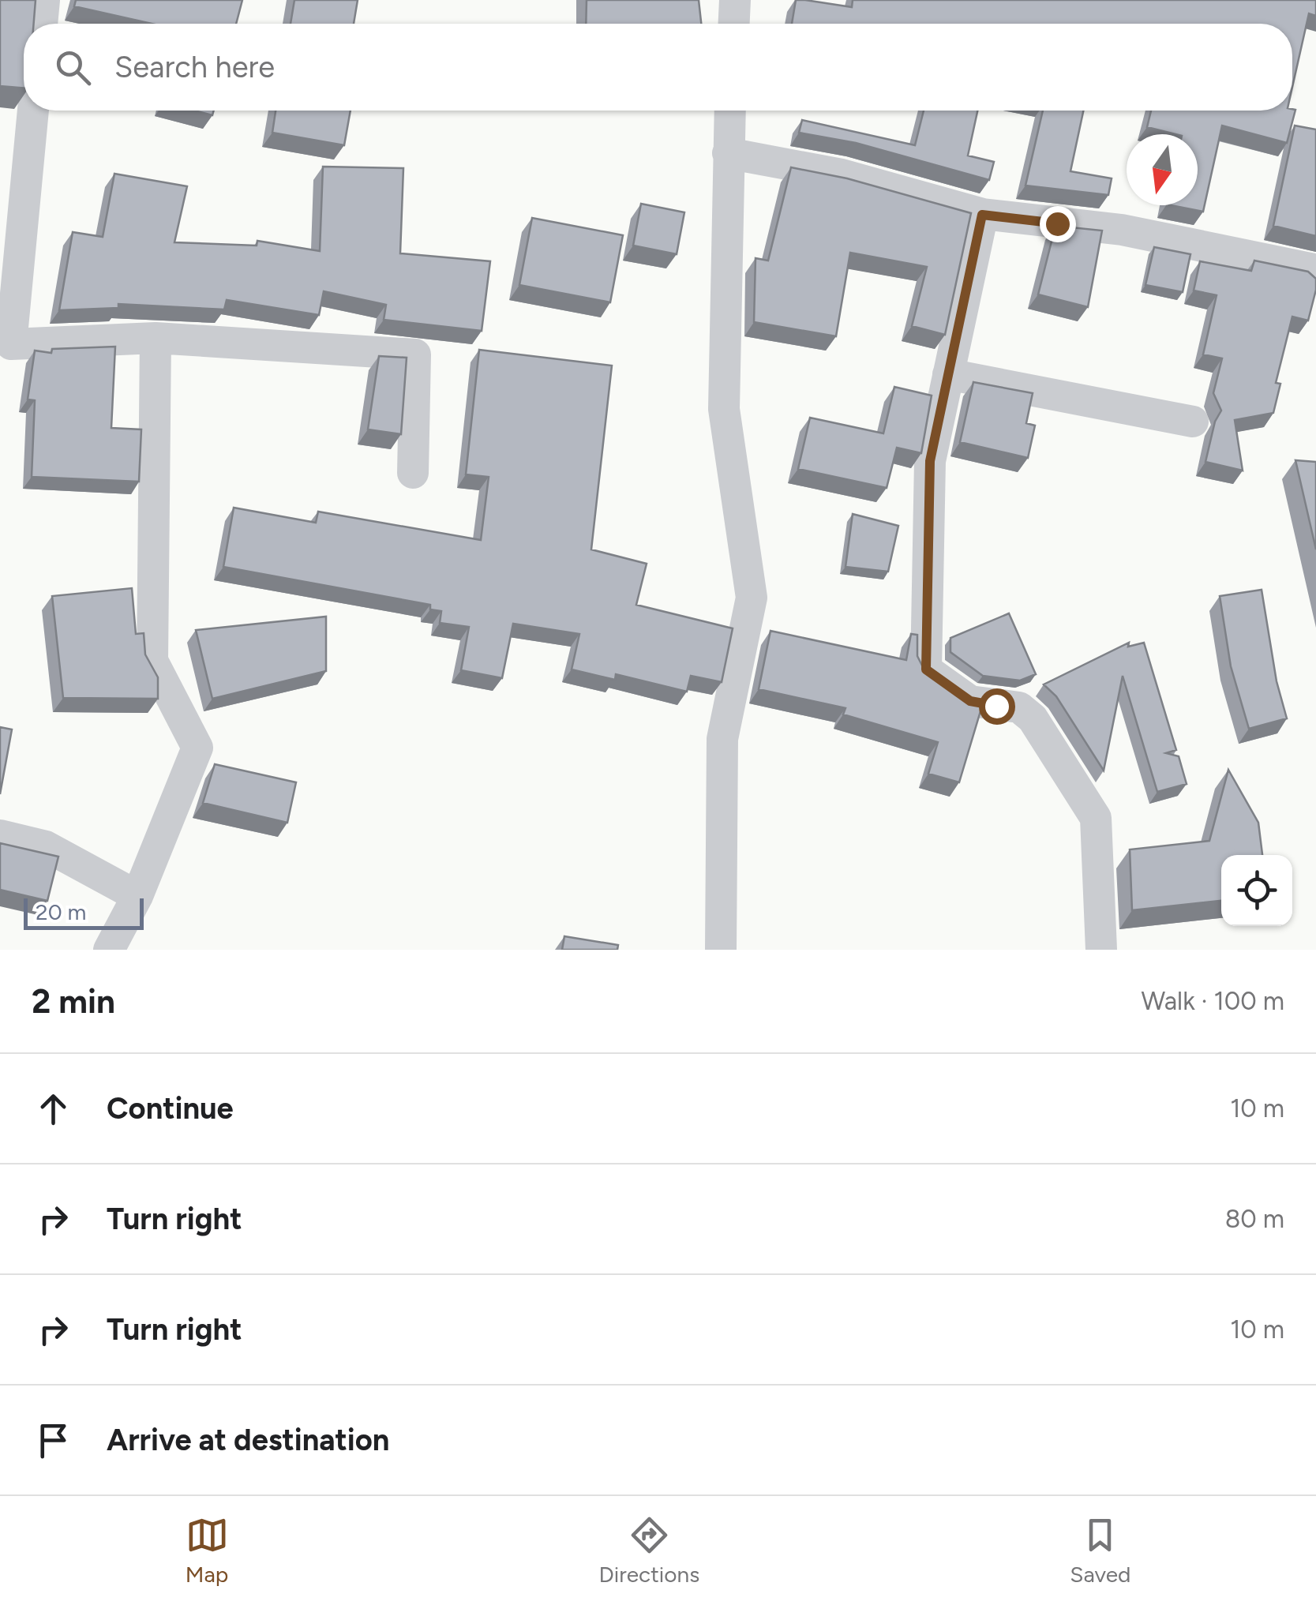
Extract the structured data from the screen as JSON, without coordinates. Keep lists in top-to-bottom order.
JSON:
{
  "scale_bar": "20 m",
  "north": "bottom",
  "page": {
    "search": "Search here",
    "scale": "20 m",
    "heading": ["2 min", "Walk · 100 m"],
    "list": [
      ["Continue", "10 m"],
      ["Turn right", "80 m"],
      ["Turn right", "10 m"],
      "Arrive at destination"
    ],
    "nav": ["Map", "Directions", "Saved"]
  }
}
